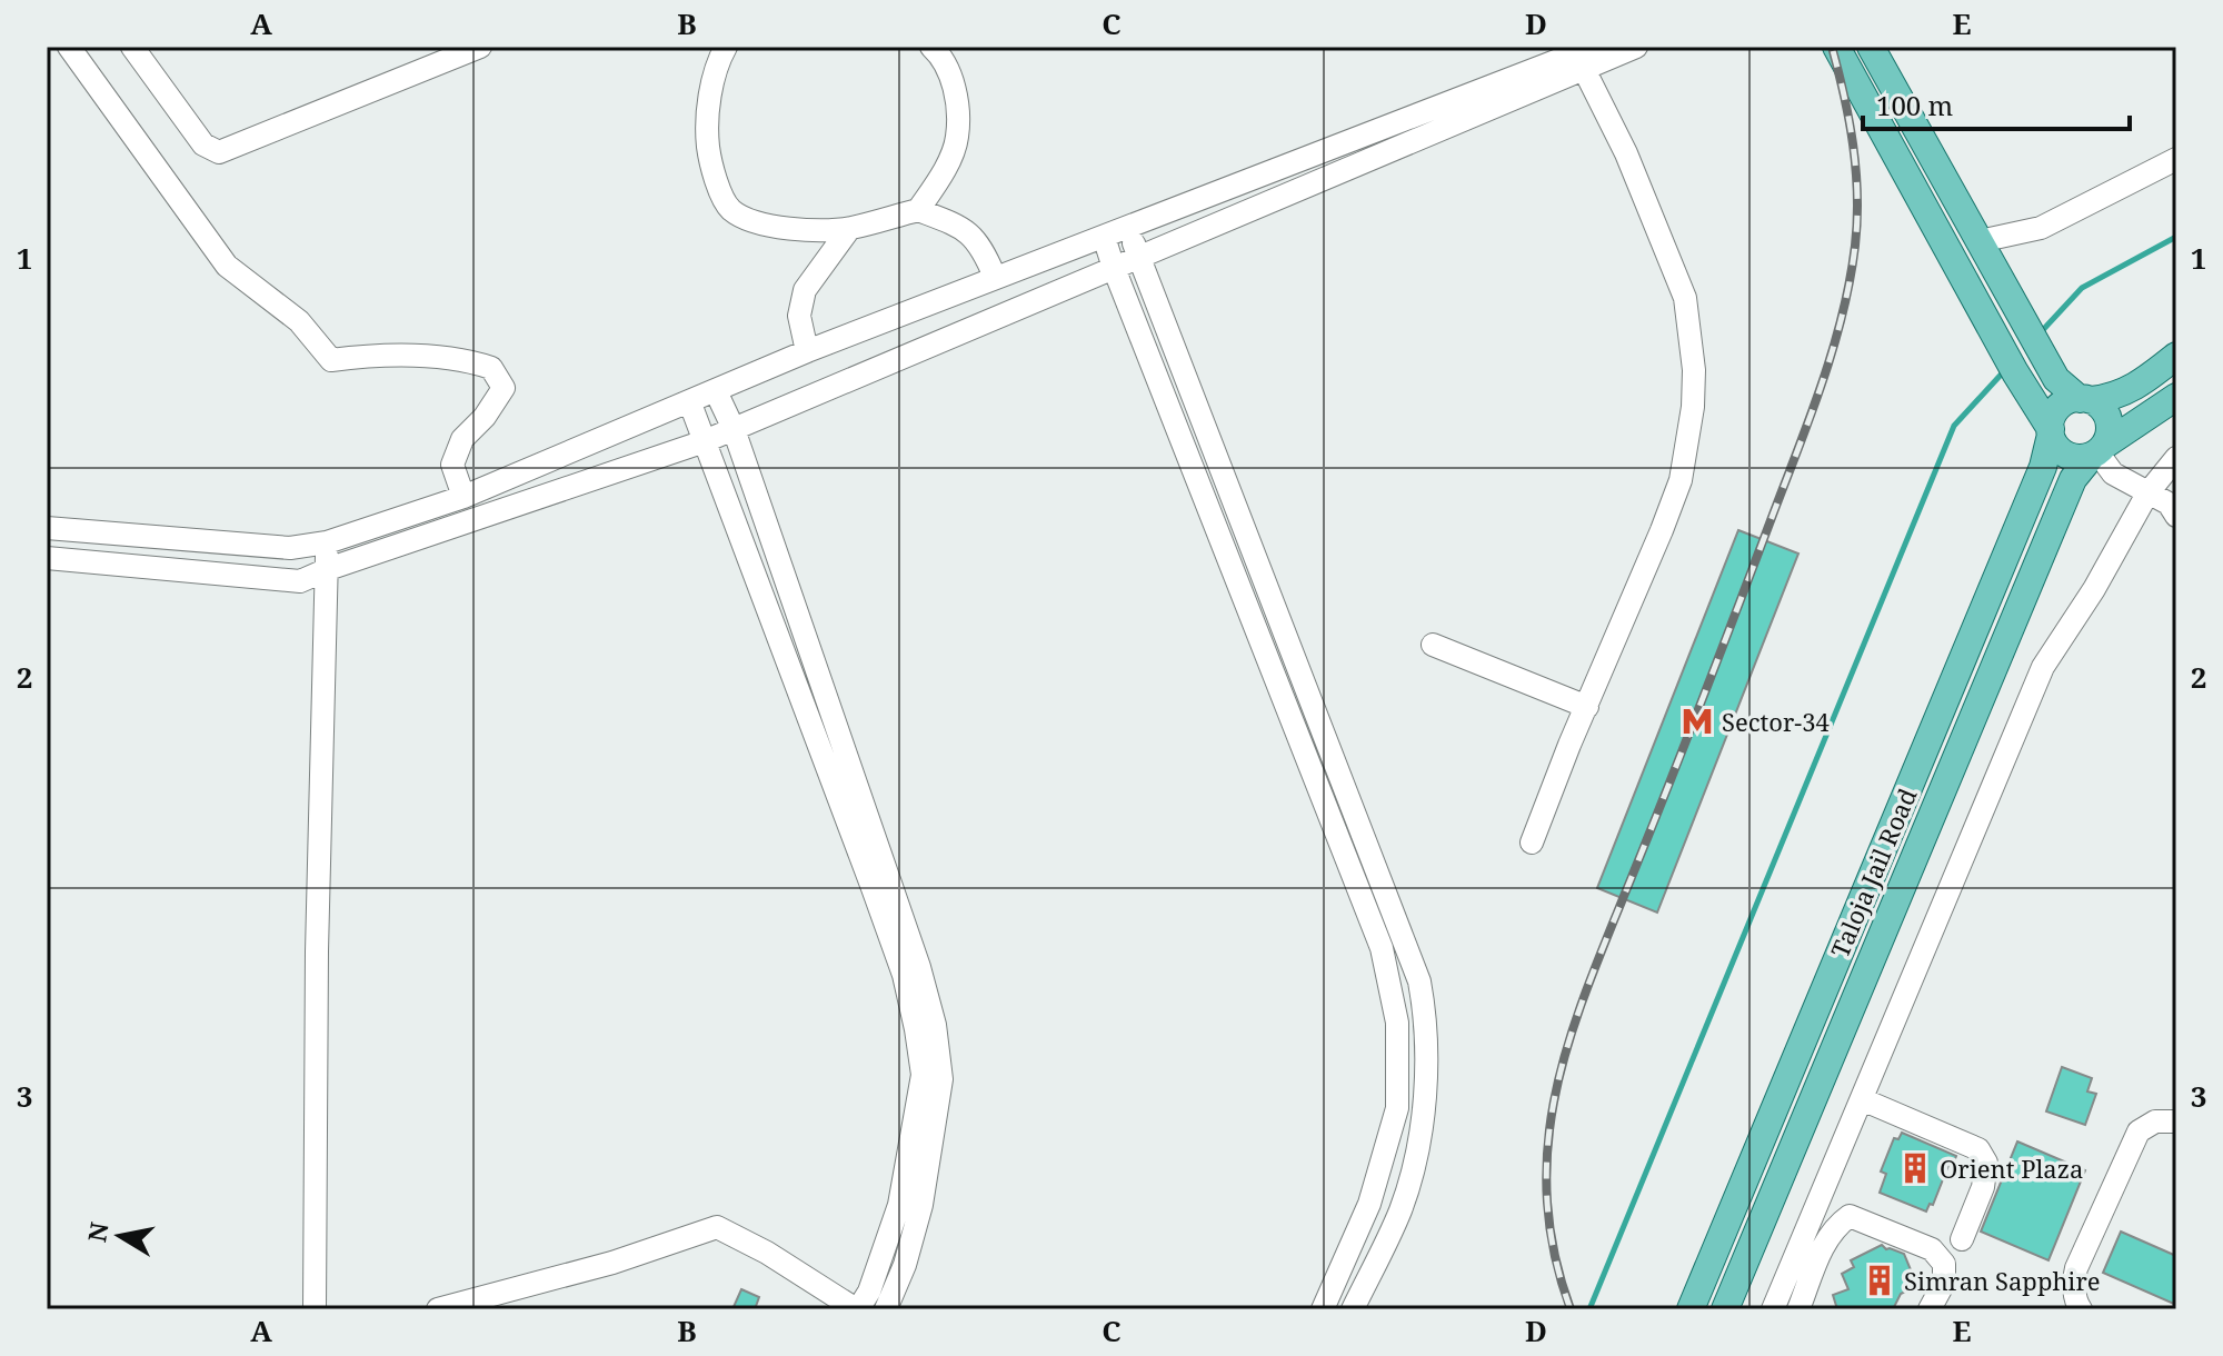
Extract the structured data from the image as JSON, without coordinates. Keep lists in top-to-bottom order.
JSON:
{
  "streets": {
    "main road": ["Taloja Jail Road"]
  },
  "places": {
    "metro station": ["Sector-34"],
    "building": ["Orient Plaza", "Simran Sapphire"]
  },
  "scale_bar": "100 m",
  "north": "left",
  "grid": {
    "columns": [
      "A",
      "B",
      "C",
      "D",
      "E"
    ],
    "rows": ["1", "2", "3"]
  }
}
